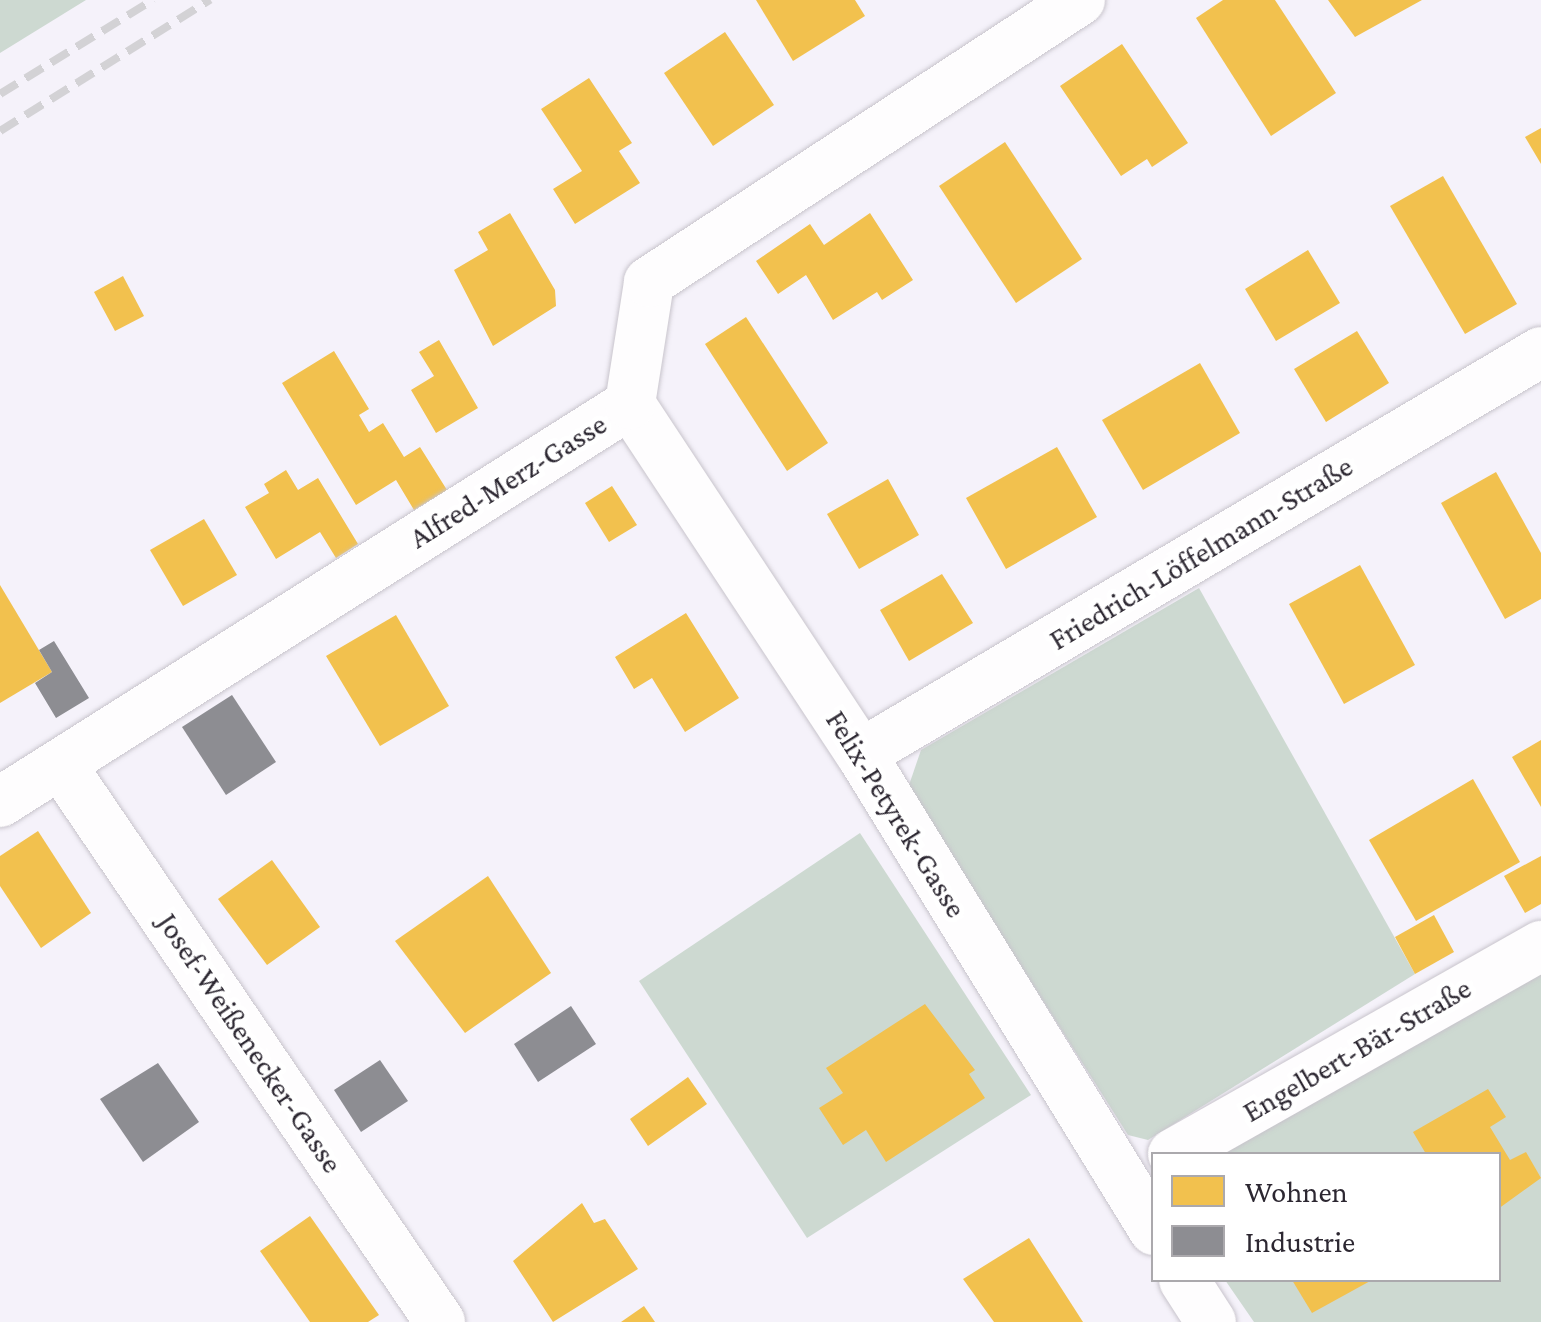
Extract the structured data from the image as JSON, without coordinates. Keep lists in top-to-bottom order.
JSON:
{
  "streets": {
    "street": [
      "Alfred-Merz-Gasse",
      "Friedrich-Löffelmann-Straße",
      "Felix-Petyrek-Gasse",
      "Josef-Weißenecker-Gasse",
      "Engelbert-Bär-Straße"
    ]
  },
  "crossings": [
    ["Alfred-Merz-Gasse", "Felix-Petyrek-Gasse"],
    ["Alfred-Merz-Gasse", "Josef-Weißenecker-Gasse"],
    ["Friedrich-Löffelmann-Straße", "Felix-Petyrek-Gasse"]
  ],
  "legend": ["Wohnen", "Industrie"]
}
